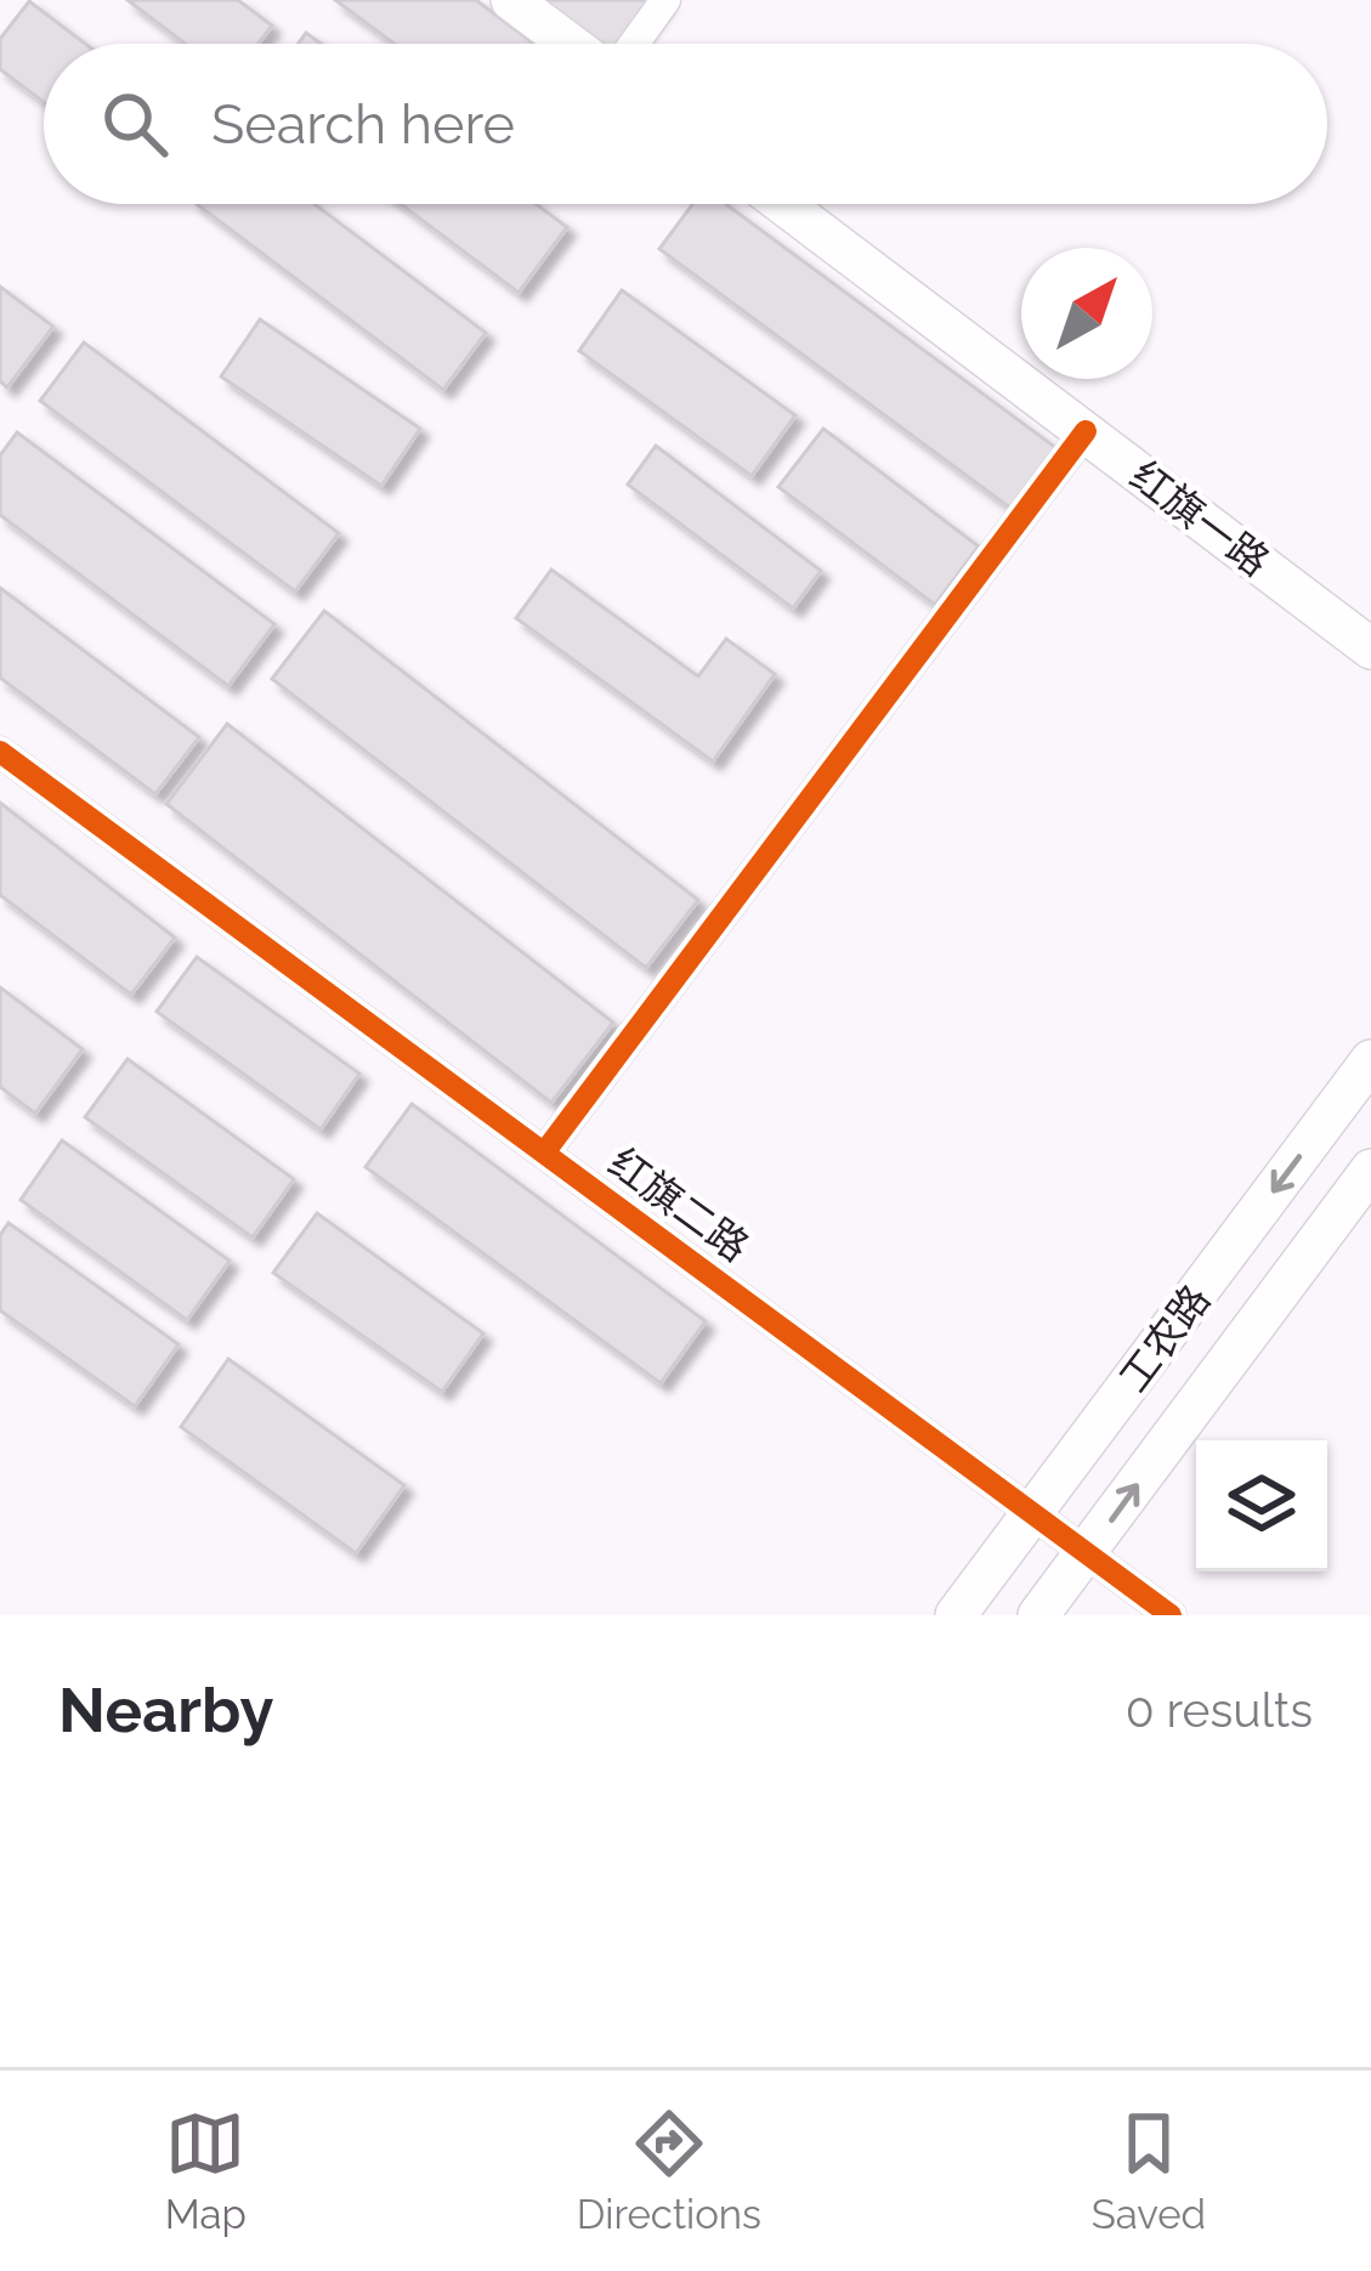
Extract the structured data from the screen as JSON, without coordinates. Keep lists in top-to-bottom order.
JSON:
{
  "streets": {
    "main road": ["红旗一路", "工农路"],
    "street": ["红旗二路"]
  },
  "crossings": [
    ["红旗二路", "工农路"]
  ],
  "north": "top right",
  "page": {
    "search": "Search here",
    "heading": ["Nearby", "0 results"],
    "nav": ["Map", "Directions", "Saved"]
  }
}
